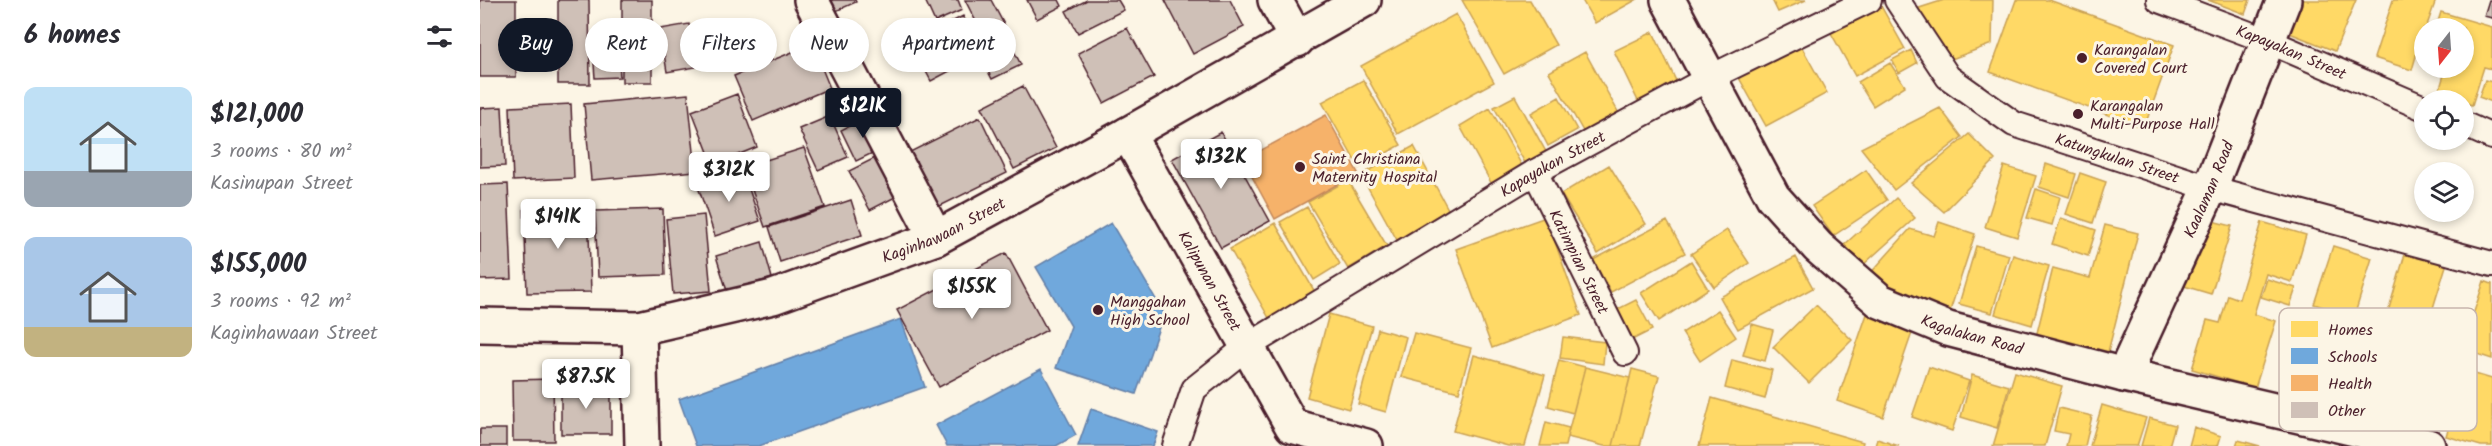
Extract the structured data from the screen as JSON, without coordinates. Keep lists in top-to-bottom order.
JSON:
{
  "streets": {
    "street": [
      "Kaalaman Road",
      "Kaginhawaan Street",
      "Kalipunan Street",
      "Kagalakan Road"
    ],
    "lane": ["Kapayakan Street", "Katungkulan Street", "Katimpian Street"]
  },
  "crossings": [
    ["Kapayakan Street", "Kaalaman Road"],
    ["Kapayakan Street", "Katimpian Street"],
    ["Kapayakan Street", "Kalipunan Street"],
    ["Kapayakan Street", "Kagalakan Road"],
    ["Katungkulan Street", "Kaalaman Road"],
    ["Kaalaman Road", "Kagalakan Road"],
    ["Kaginhawaan Street", "Kalipunan Street"]
  ],
  "places": [
    "Karangalan Covered Court",
    "Karangalan Multi-Purpose Hall",
    "Saint Christiana Maternity Hospital",
    "Manggahan High School"
  ],
  "legend": [
    "Homes",
    "Schools",
    "Health",
    "Other"
  ],
  "north": "bottom",
  "page": {
    "heading": "6 homes",
    "chip": [
      "Buy",
      "Rent",
      "Filters",
      "New",
      "Apartment"
    ],
    "list": [
      {
        "name": "$121,000",
        "note": "3 rooms · 80 m² · Kasinupan Street"
      },
      {
        "name": "$155,000",
        "note": "3 rooms · 92 m² · Kaginhawaan Street"
      }
    ],
    "price": [
      "$121K",
      "$132K",
      "$312K",
      "$141K",
      "$155K",
      "$87.5K"
    ]
  }
}
